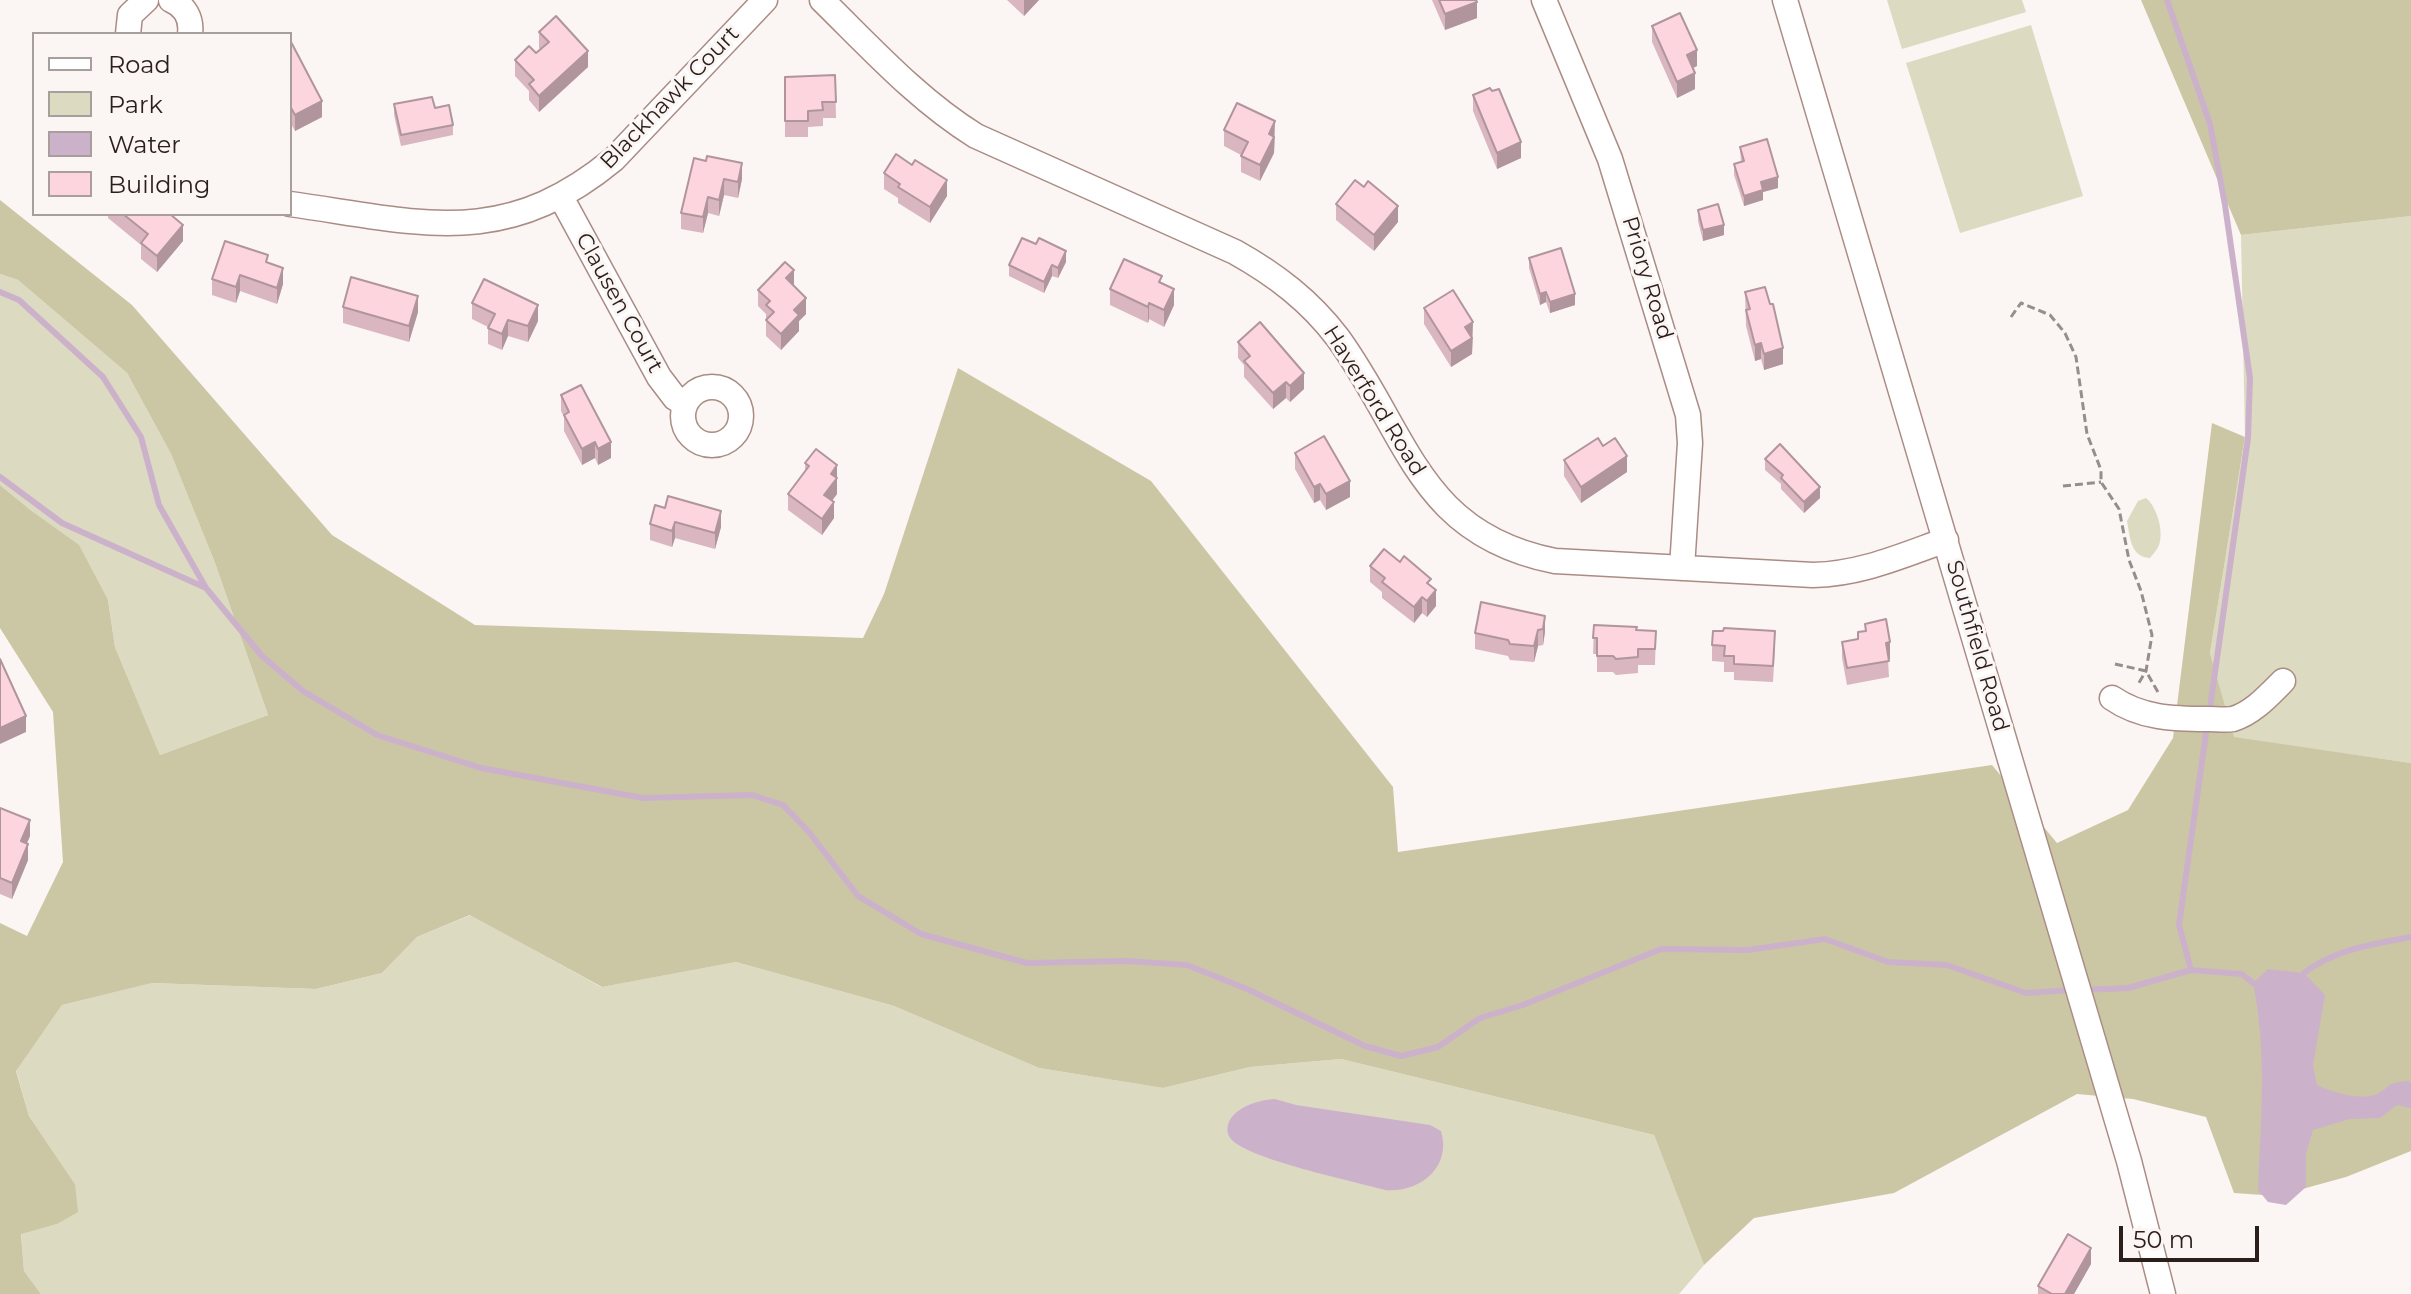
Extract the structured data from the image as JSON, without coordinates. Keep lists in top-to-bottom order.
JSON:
{
  "streets": {
    "street": [
      "Blackhawk Court",
      "Priory Road",
      "Clausen Court",
      "Haverford Road",
      "Southfield Road"
    ]
  },
  "crossings": [
    ["Blackhawk Court", "Clausen Court"],
    ["Priory Road", "Haverford Road"],
    ["Haverford Road", "Southfield Road"]
  ],
  "legend": [
    "Road",
    "Park",
    "Water",
    "Building"
  ],
  "scale_bar": "50 m"
}
